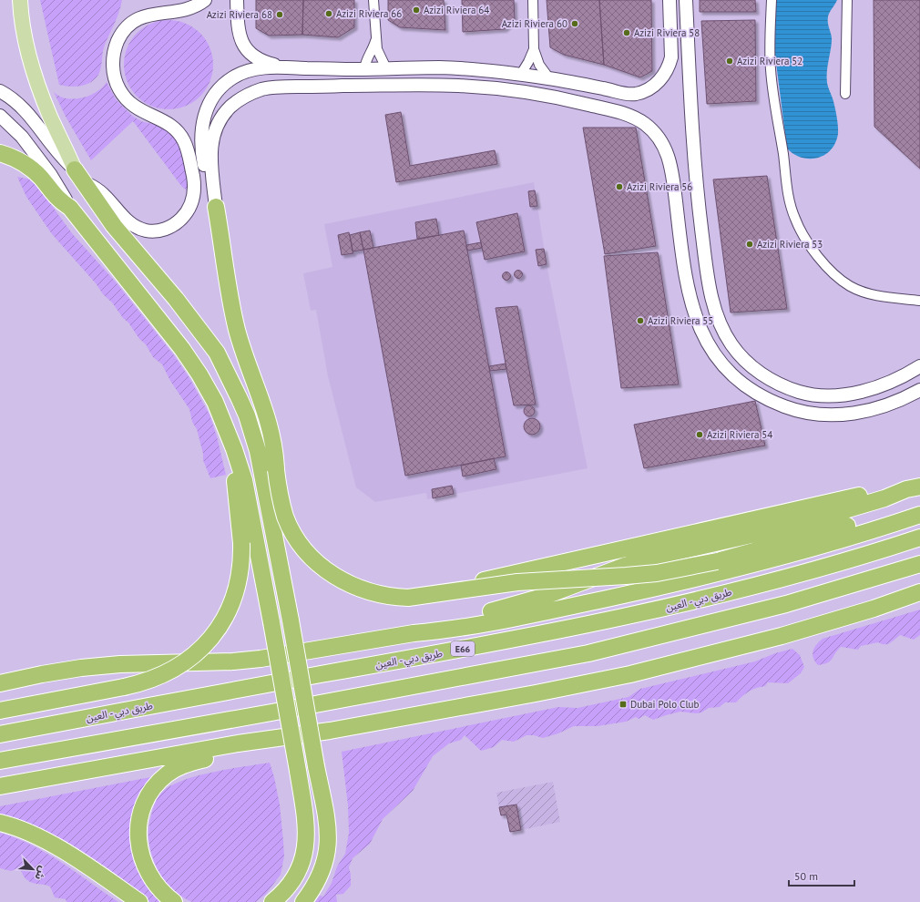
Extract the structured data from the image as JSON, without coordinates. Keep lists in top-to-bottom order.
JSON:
{
  "streets": {
    "highway": ["طريق دبي - العين", "E66"]
  },
  "places": {
    "other": [
      "Azizi Riviera 64",
      "Azizi Riviera 66",
      "Azizi Riviera 68",
      "Azizi Riviera 60",
      "Azizi Riviera 58",
      "Azizi Riviera 52",
      "Azizi Riviera 56",
      "Azizi Riviera 53",
      "Azizi Riviera 55",
      "Azizi Riviera 54"
    ],
    "transit": ["Dubai Polo Club"]
  },
  "scale_bar": "50 m",
  "north": "bottom right"
}
